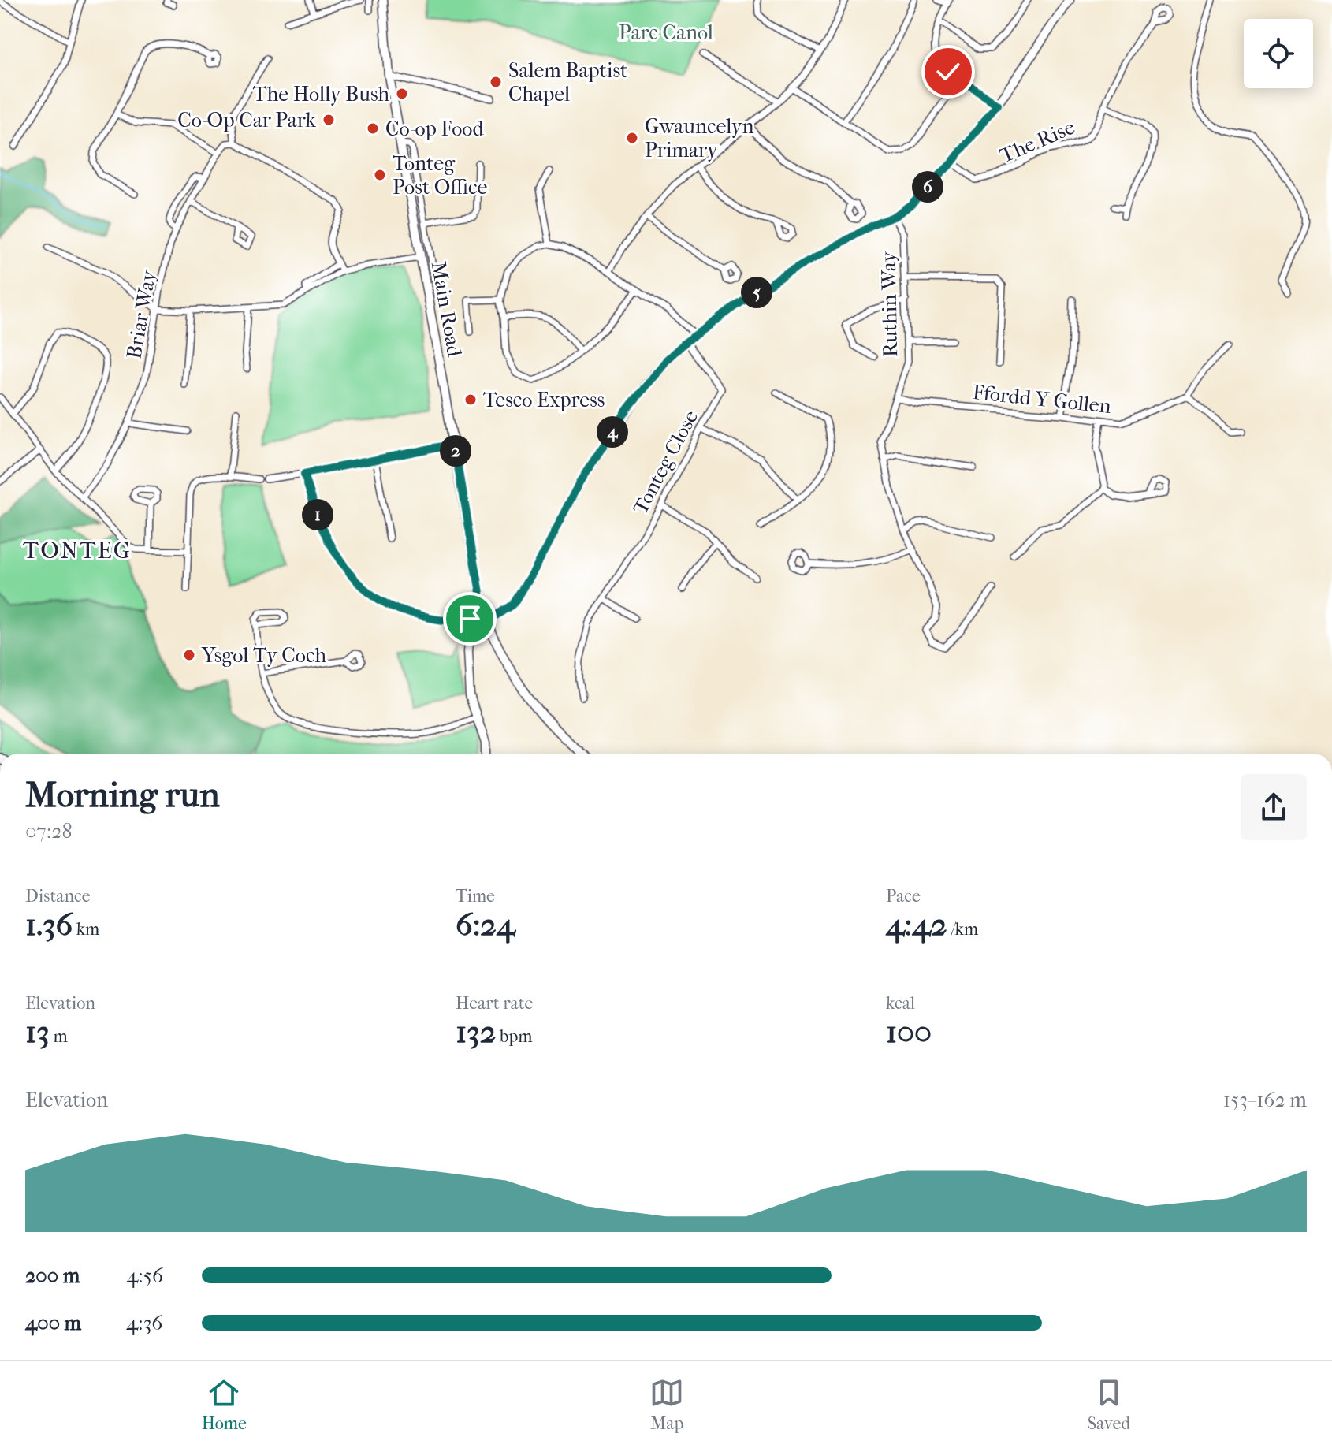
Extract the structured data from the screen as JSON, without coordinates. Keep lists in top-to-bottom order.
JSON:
{
  "streets": {
    "main road": ["Main Road"],
    "street": [
      "The Rise",
      "Ruthin Way",
      "Briar Way",
      "Ffordd Y Gollen",
      "Tonteg Close"
    ]
  },
  "crossings": [
    ["Ruthin Way", "Ffordd Y Gollen"]
  ],
  "districts": ["TONTEG"],
  "parks": ["Parc Canol"],
  "places": [
    "Salem Baptist Chapel",
    "The Holly Bush",
    "Co-Op Car Park",
    "Co-op Food",
    "Gwauncelyn Primary",
    "Tonteg Post Office",
    "Tesco Express",
    "Ysgol Ty Coch"
  ],
  "page": {
    "pins": [
      "6",
      "5",
      "4",
      "2",
      "1"
    ],
    "heading": ["Morning run", "07:28"],
    "stats": [
      ["Distance", "1.36 km"],
      ["Time", "6:24"],
      ["Pace", "4:42 /km"],
      ["Elevation", "13 m"],
      ["Heart rate", "132 bpm"],
      ["kcal", "100"]
    ],
    "chart": ["Elevation", "153–162 m"],
    "list": [
      {
        "name": "200 m",
        "note": "4:56"
      },
      {
        "name": "400 m",
        "note": "4:36"
      }
    ],
    "tabs": ["Home", "Map", "Saved"]
  }
}
